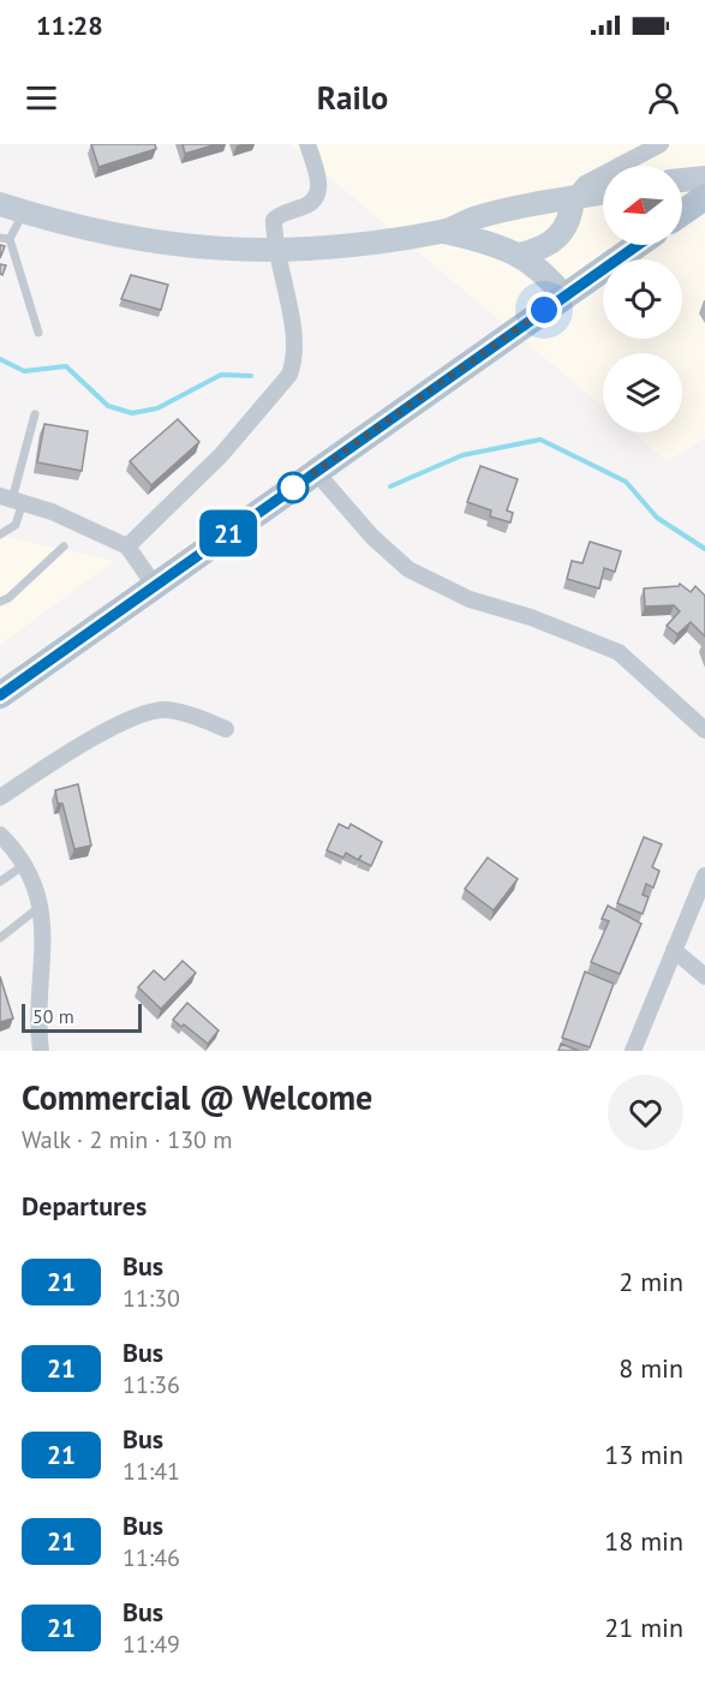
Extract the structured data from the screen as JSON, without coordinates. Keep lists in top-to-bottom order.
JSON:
{
  "lines": ["bus line 21"],
  "scale_bar": "50 m",
  "north": "left",
  "page": {
    "status": "11:28",
    "header": "Railo",
    "on_map": "21",
    "scale": "50 m",
    "heading": [
      ["Commercial @ Welcome", "Walk · 2 min · 130 m"],
      "Departures"
    ],
    "list": [
      {
        "mark": "21",
        "name": "Bus",
        "note": "11:30",
        "value": "2 min"
      },
      {
        "mark": "21",
        "name": "Bus",
        "note": "11:36",
        "value": "8 min"
      },
      {
        "mark": "21",
        "name": "Bus",
        "note": "11:41",
        "value": "13 min"
      },
      {
        "mark": "21",
        "name": "Bus",
        "note": "11:46",
        "value": "18 min"
      },
      {
        "mark": "21",
        "name": "Bus",
        "note": "11:49",
        "value": "21 min"
      }
    ]
  }
}
